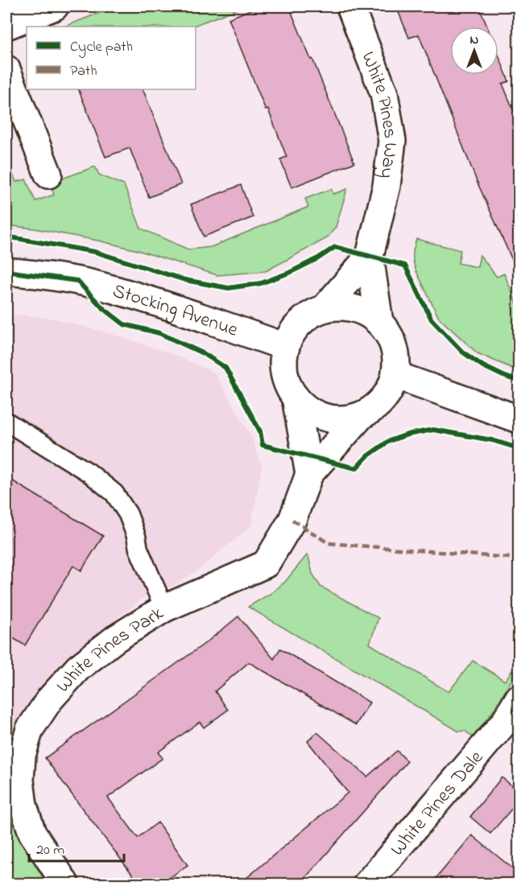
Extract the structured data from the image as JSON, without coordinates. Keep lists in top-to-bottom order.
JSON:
{
  "streets": {
    "street": [
      "White Pines Way",
      "Stocking Avenue",
      "White Pines Park",
      "White Pines Dale"
    ]
  },
  "legend": ["Cycle path", "Path"],
  "scale_bar": "20 m",
  "north": "top"
}
